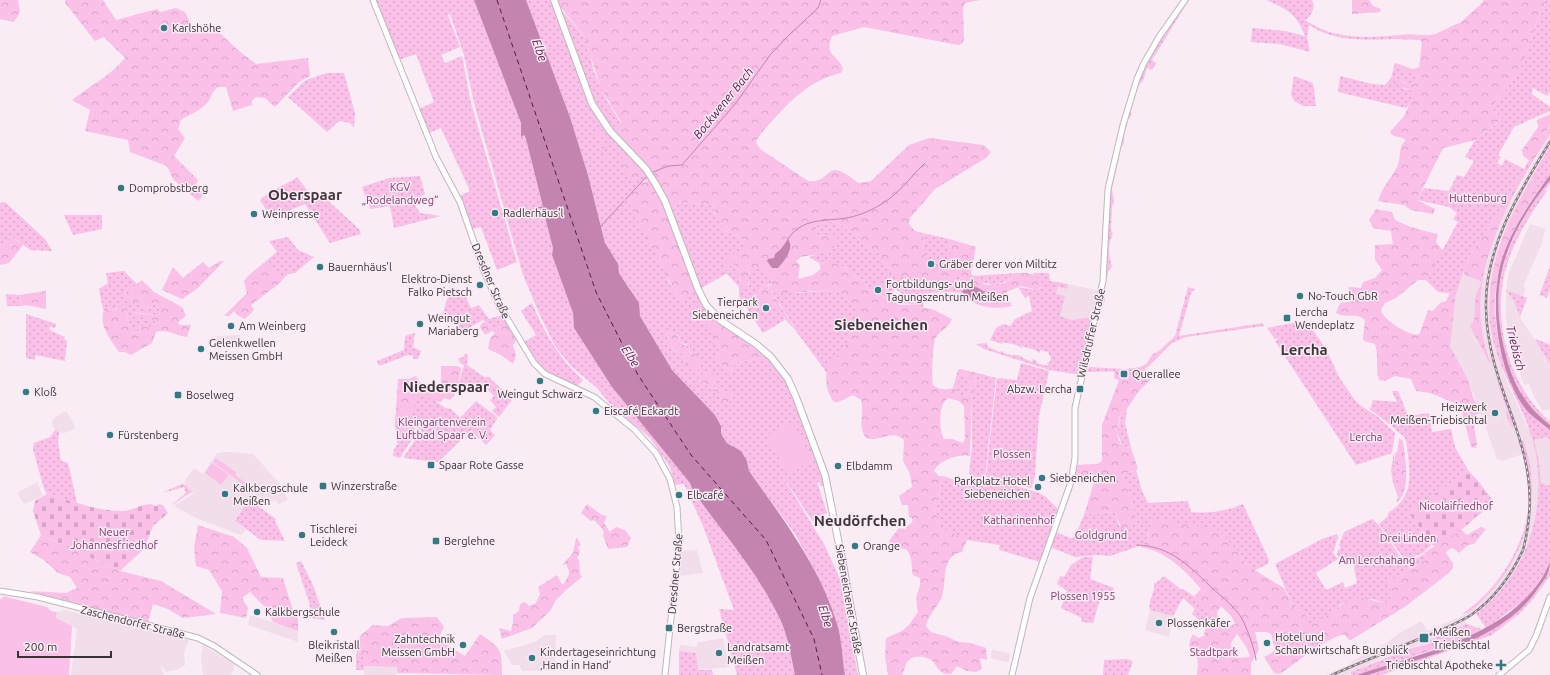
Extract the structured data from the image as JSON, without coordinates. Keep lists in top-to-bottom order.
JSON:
{
  "streets": {
    "main road": [
      "Dresdner Straße",
      "Wilsdruffer Straße",
      "Siebeneichener Straße",
      "Zaschendorfer Straße"
    ]
  },
  "districts": [
    "Oberspaar",
    "Siebeneichen",
    "Lercha",
    "Niederspaar",
    "Neudörfchen"
  ],
  "water": ["Elbe", "Bockwener Bach", "Triebisch"],
  "parks": [
    "KGV „Rodelandweg“",
    "Huttenburg",
    "Kleingartenverein Luftbad Spaar e. V.",
    "Lercha",
    "Plossen",
    "Nicolaifriedhof",
    "Katharinenhof",
    "Neuer Johannesfriedhof",
    "Goldgrund",
    "Drei Linden",
    "Am Lerchahang",
    "Plossen 1955",
    "Stadtpark"
  ],
  "places": {
    "other": [
      "Karlshöhe",
      "Domprobstberg",
      "Radlerhäus'l",
      "Weinpresse",
      "Gräber derer von Miltitz",
      "Bauernhäus'l",
      "Elektro-Dienst Falko Pietsch",
      "Fortbildungs- und Tagungszentrum Meißen",
      "No-Touch GbR",
      "Tierpark Siebeneichen",
      "Weingut Mariaberg",
      "Am Weinberg",
      "Gelenkwellen Meissen GmbH",
      "Weingut Schwarz",
      "Kloß",
      "Eiscafé Eckardt",
      "Heizwerk Meißen-Triebischtal",
      "Fürstenberg",
      "Elbdamm",
      "Siebeneichen",
      "Parkplatz Hotel Siebeneichen",
      "Kalkbergschule Meißen",
      "Elbcafé",
      "Tischlerei Leideck",
      "Orange",
      "Kalkbergschule",
      "Plossenkäfer",
      "Bleikristall Meißen",
      "Hotel und Schankwirtschaft Burgblick",
      "Zahntechnik Meissen GmbH",
      "Landratsamt Meißen",
      "Kindertageseinrichtung ‚Hand in Hand‘"
    ],
    "transit": [
      "Lercha Wendeplatz",
      "Querallee",
      "Abzw. Lercha",
      "Boselweg",
      "Spaar Rote Gasse",
      "Winzerstraße",
      "Berglehne",
      "Bergstraße",
      "Meißen Triebischtal"
    ],
    "health": ["Triebischtal Apotheke"]
  },
  "scale_bar": "200 m"
}
